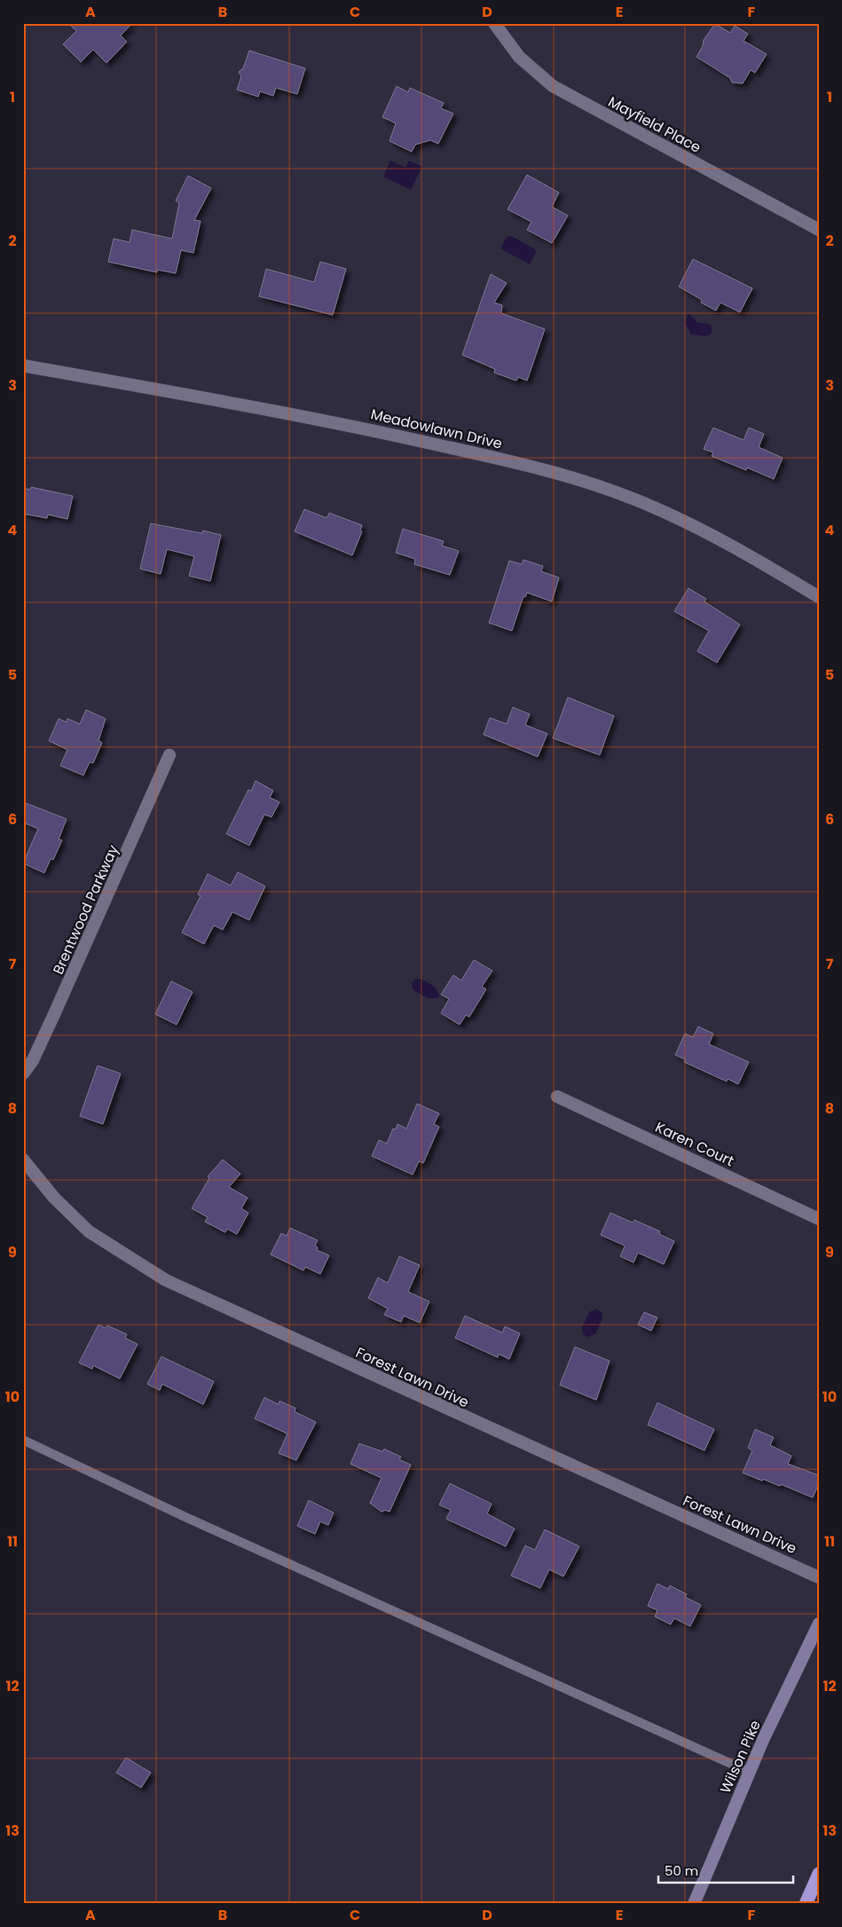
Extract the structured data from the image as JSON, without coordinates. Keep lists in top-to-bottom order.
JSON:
{
  "streets": {
    "main road": ["Wilson Pike"],
    "street": [
      "Mayfield Place",
      "Meadowlawn Drive",
      "Brentwood Parkway",
      "Karen Court",
      "Forest Lawn Drive"
    ]
  },
  "scale_bar": "50 m",
  "grid": {
    "columns": [
      "A",
      "B",
      "C",
      "D",
      "E",
      "F"
    ],
    "rows": [
      "1",
      "2",
      "3",
      "4",
      "5",
      "6",
      "7",
      "8",
      "9",
      "10",
      "11",
      "12",
      "13"
    ]
  }
}
